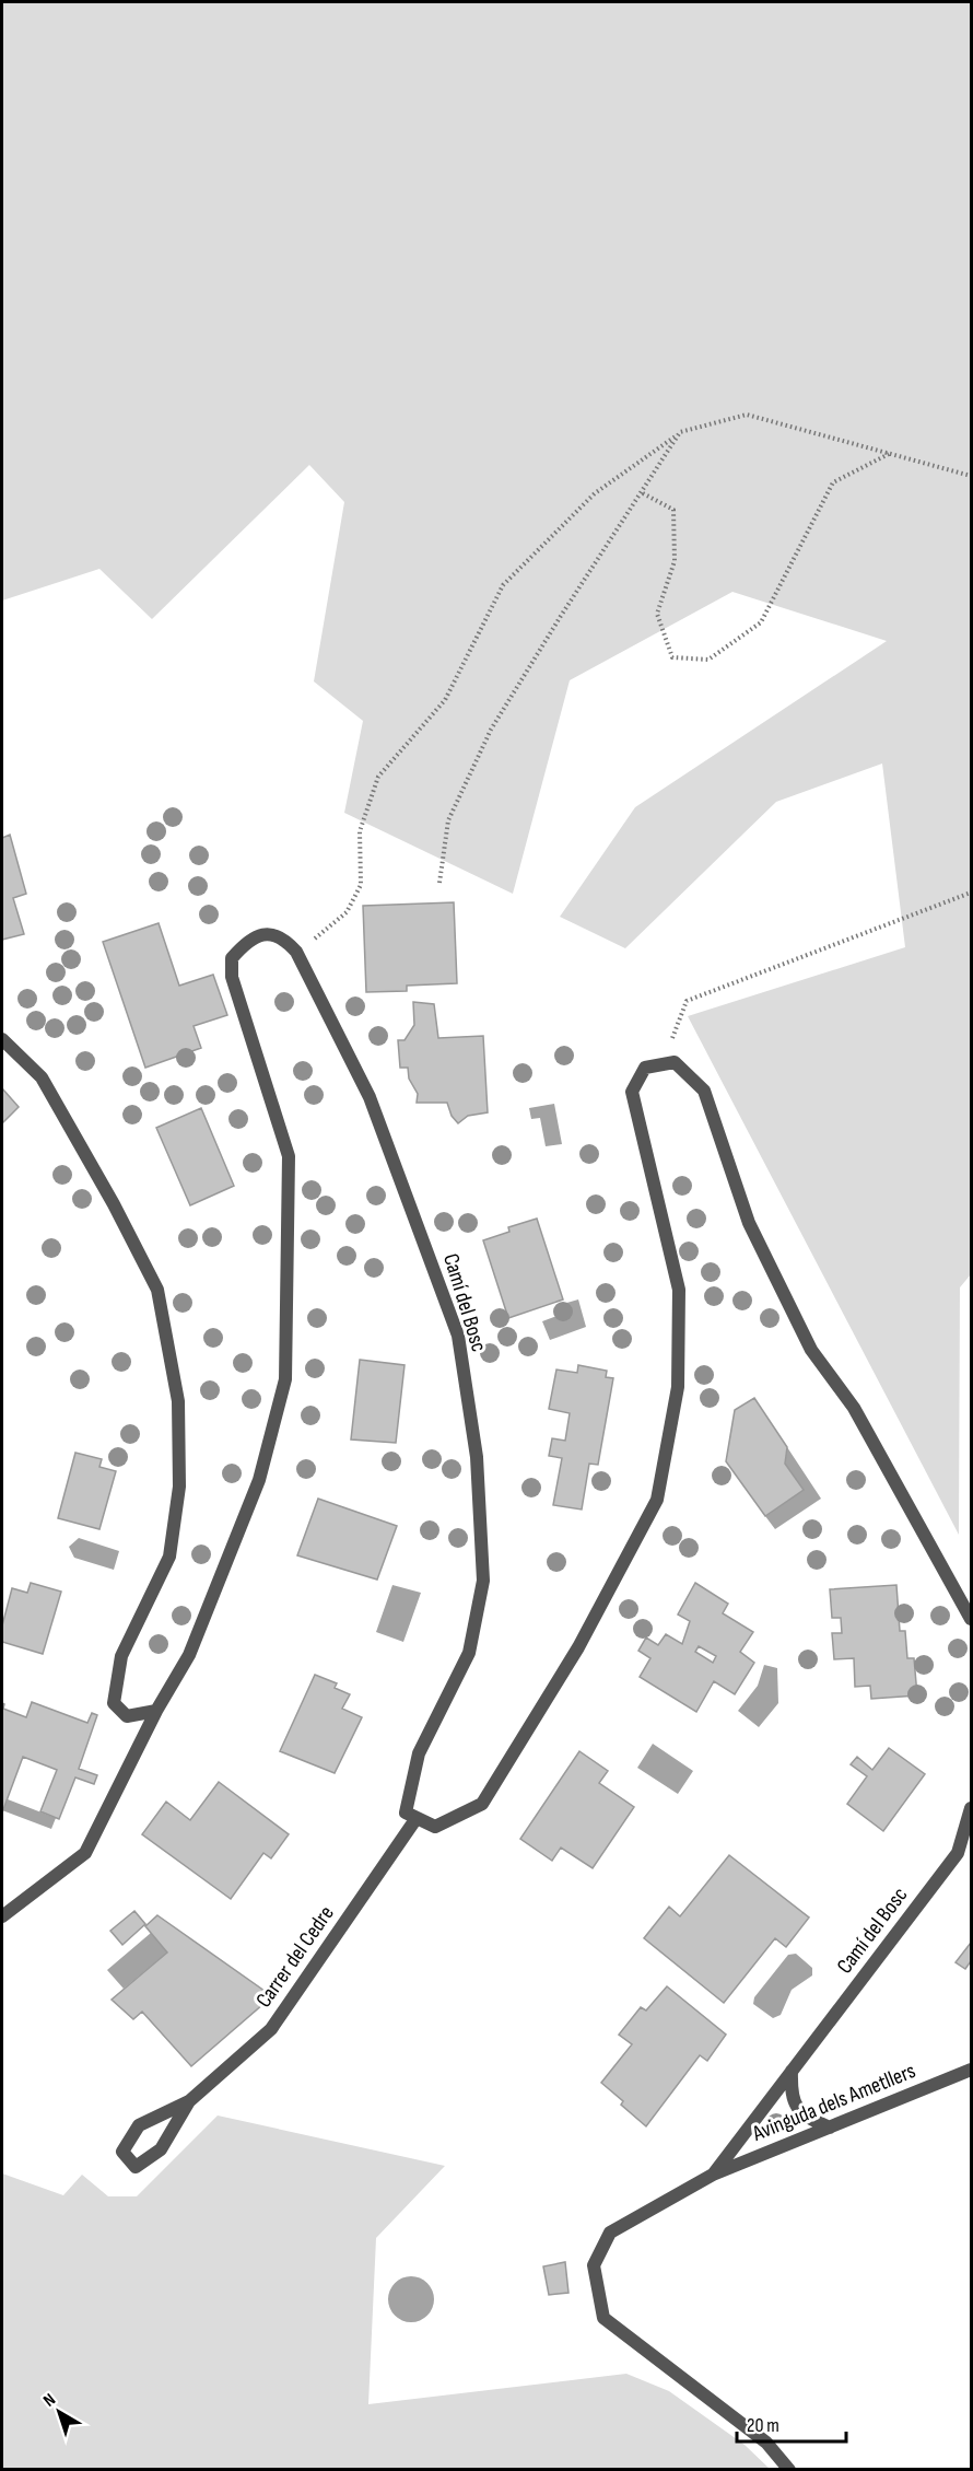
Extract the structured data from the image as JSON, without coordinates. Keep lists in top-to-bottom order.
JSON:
{
  "streets": {
    "street": ["Camí del Bosc", "Carrer del Cedre", "Avinguda dels Ametllers"]
  },
  "crossings": [
    ["Camí del Bosc", "Carrer del Cedre"],
    ["Camí del Bosc", "Avinguda dels Ametllers"]
  ],
  "scale_bar": "20 m",
  "north": "top left"
}
